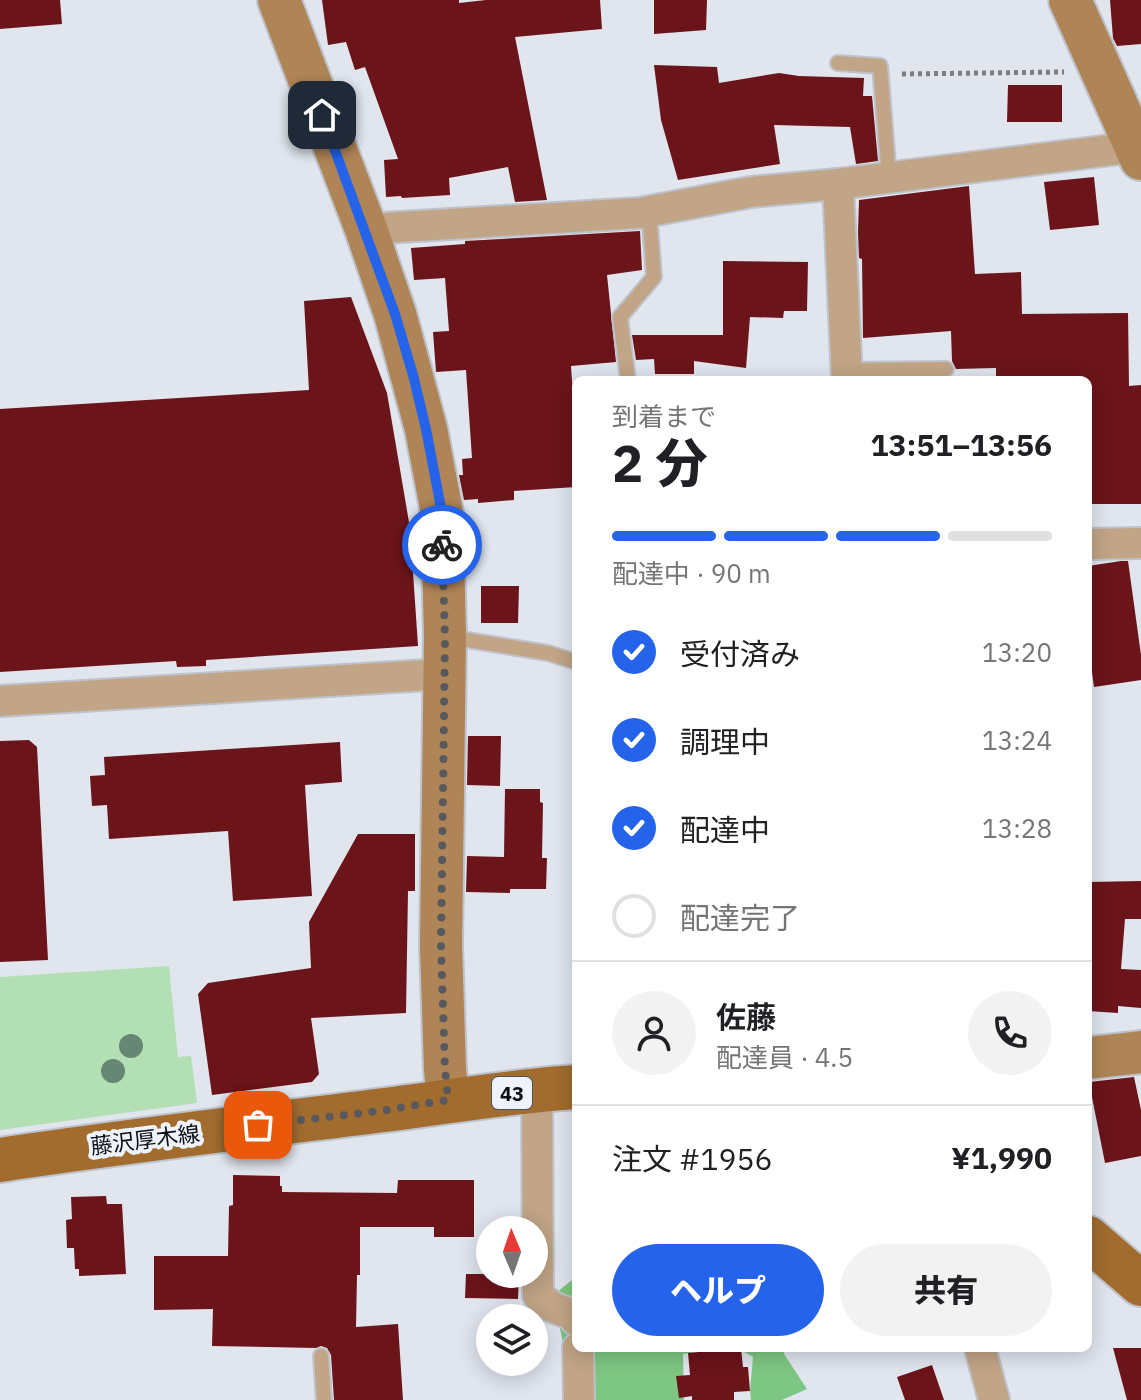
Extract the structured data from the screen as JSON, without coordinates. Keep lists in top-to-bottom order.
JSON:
{
  "streets": {
    "main road": ["43", "藤沢厚木線"]
  },
  "north": "top",
  "page": {
    "heading": ["2 分", "到着まで", "13:51–13:56"],
    "panel": [
      "佐藤",
      "配達員 · 4.5",
      "注文 #1956",
      "¥1,990"
    ],
    "bar": "配達中 · 90 m",
    "list": [
      ["受付済み", "13:20"],
      ["調理中", "13:24"],
      ["配達中", "13:28"],
      "配達完了"
    ],
    "buttons": ["ヘルプ", "共有"]
  }
}
